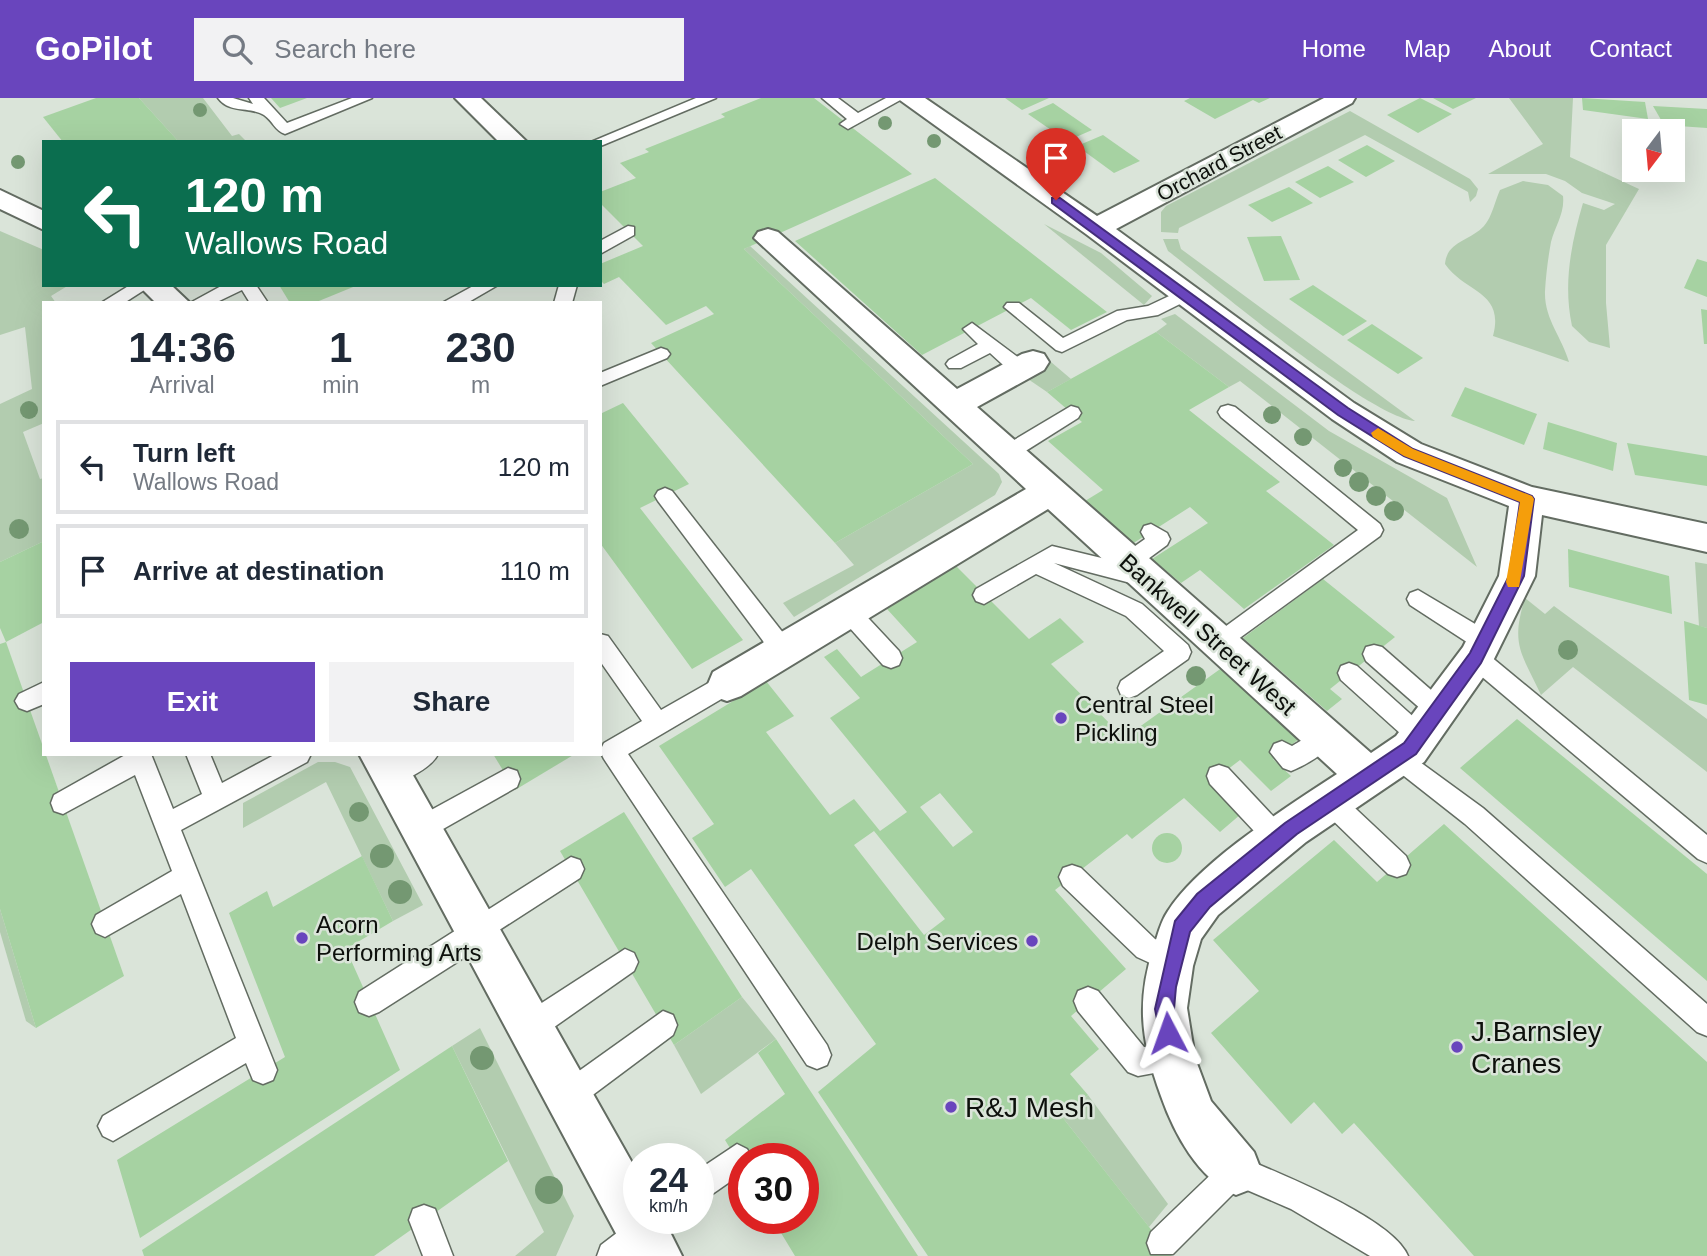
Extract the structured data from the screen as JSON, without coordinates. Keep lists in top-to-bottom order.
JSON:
{
  "streets": {
    "street": ["Orchard Street", "Bankwell Street West"]
  },
  "places": [
    "Central Steel Pickling",
    "Acorn Performing Arts",
    "Delph Services",
    "J.Barnsley Cranes",
    "R&J Mesh"
  ],
  "north": "bottom",
  "page": {
    "header": "GoPilot",
    "search": "Search here",
    "nav": [
      "Home",
      "Map",
      "About",
      "Contact"
    ],
    "turn": ["120 m", "Wallows Road"],
    "eta": [
      "14:36",
      "Arrival",
      "1",
      "min",
      "230",
      "m"
    ],
    "list": [
      {
        "name": "Turn left",
        "note": "Wallows Road",
        "value": "120 m"
      },
      {
        "name": "Arrive at destination",
        "value": "110 m"
      }
    ],
    "buttons": ["Exit", "Share"],
    "speed": "24 km/h",
    "limit": "30"
  }
}
